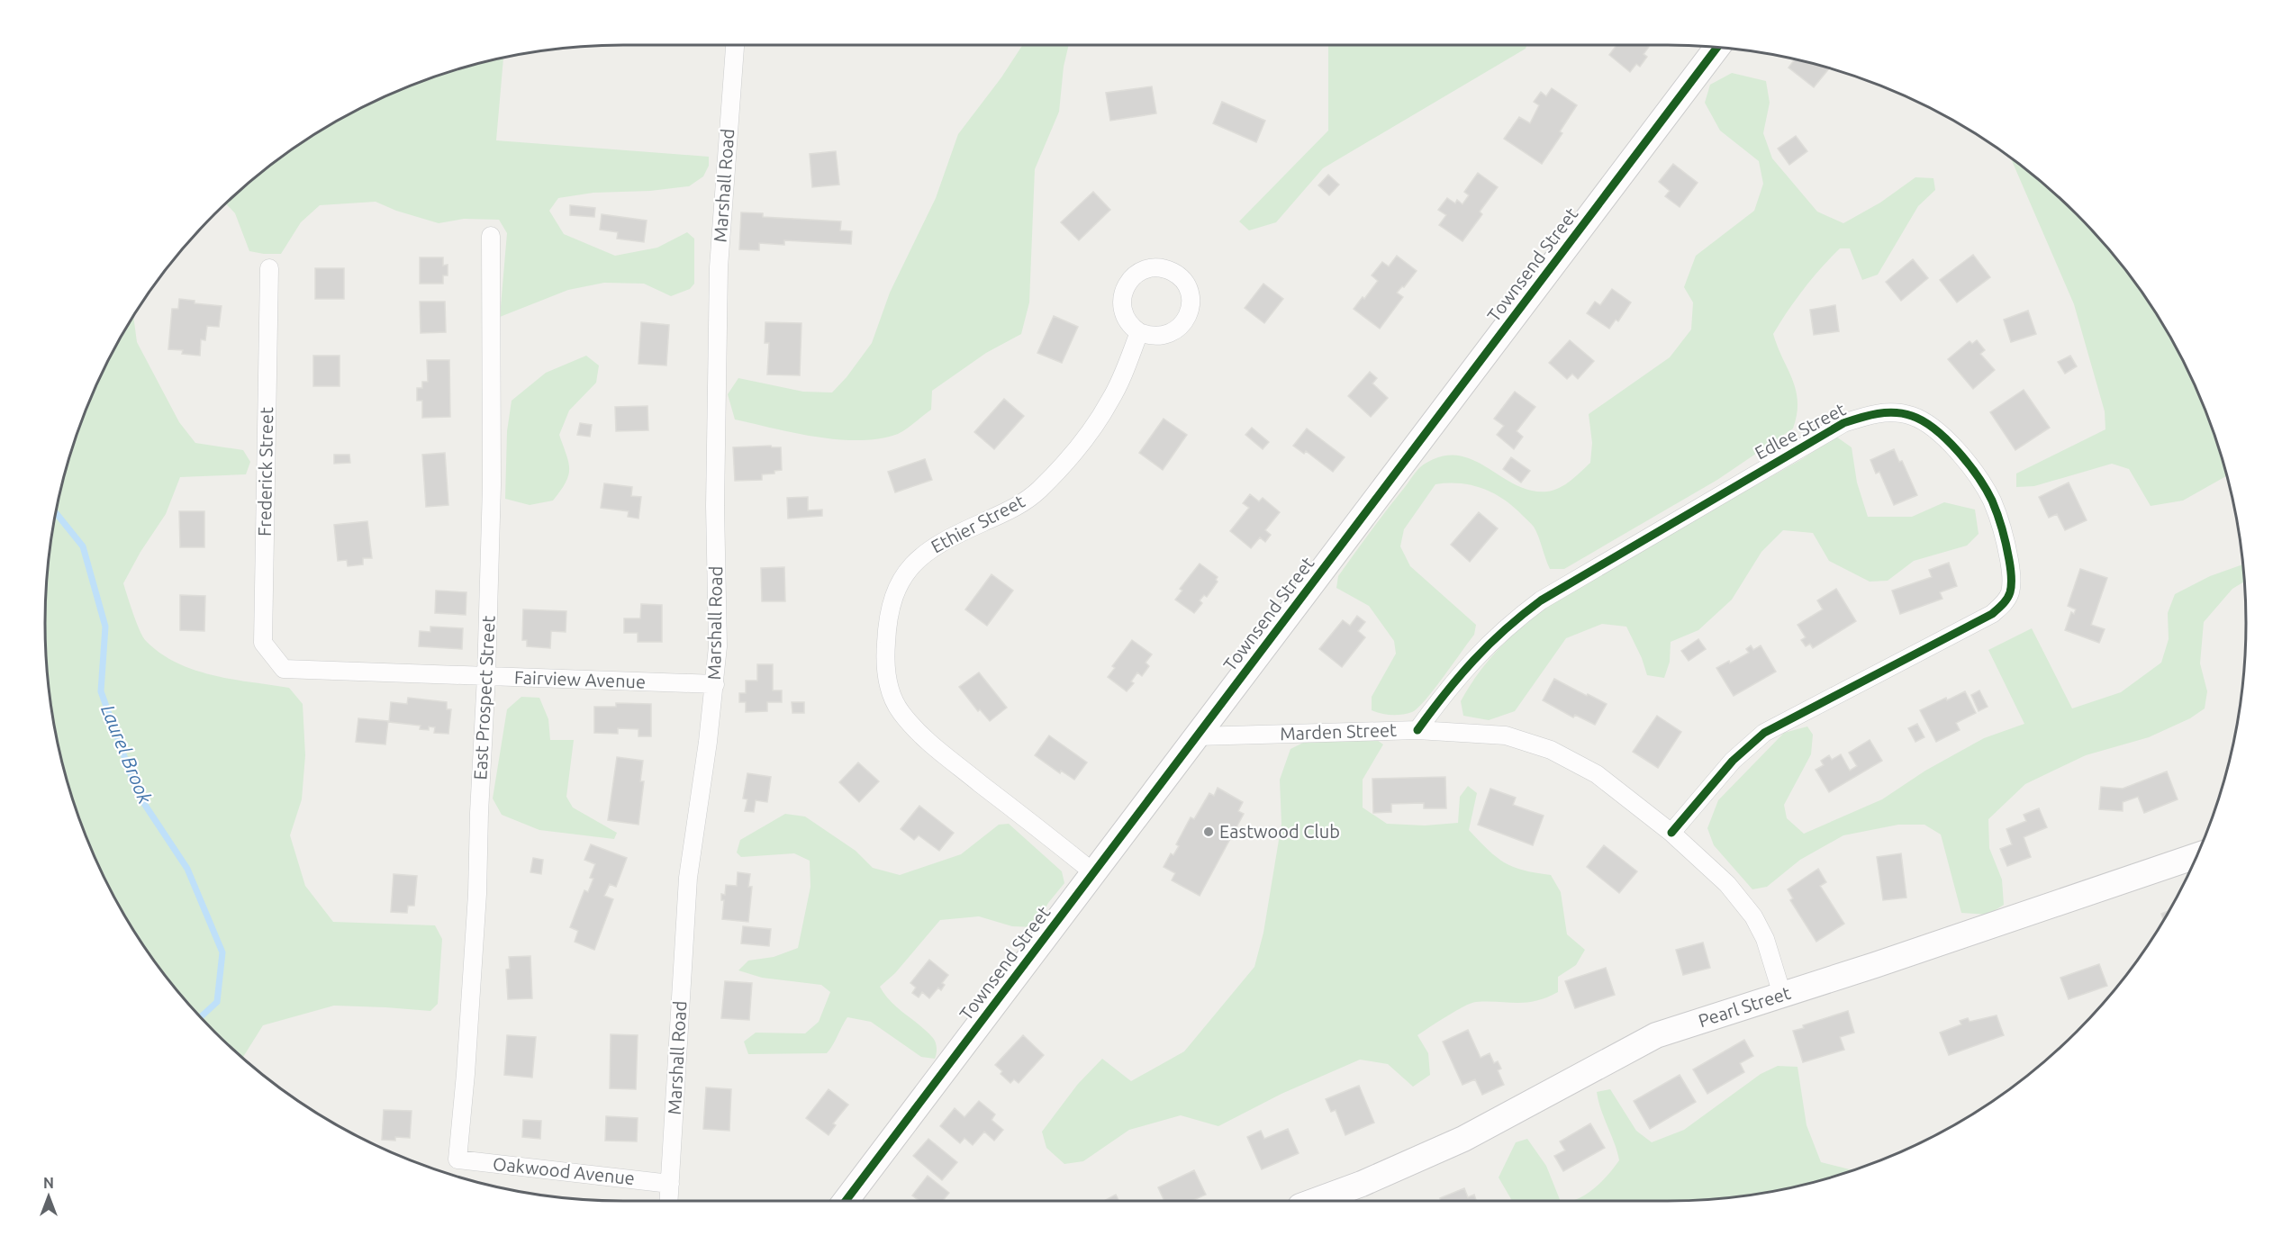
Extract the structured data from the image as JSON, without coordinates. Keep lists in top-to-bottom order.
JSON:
{
  "streets": {
    "street": [
      "Marshall Road",
      "Townsend Street",
      "Edlee Street",
      "Frederick Street",
      "Ethier Street",
      "Fairview Avenue",
      "East Prospect Street",
      "Marden Street",
      "Pearl Street",
      "Oakwood Avenue"
    ]
  },
  "crossings": [
    ["Marshall Road", "Fairview Avenue"],
    ["Marshall Road", "Oakwood Avenue"],
    ["Townsend Street", "Ethier Street"],
    ["Townsend Street", "Marden Street"],
    ["Edlee Street", "Marden Street"],
    ["Frederick Street", "Fairview Avenue"],
    ["Fairview Avenue", "East Prospect Street"],
    ["East Prospect Street", "Oakwood Avenue"],
    ["Marden Street", "Pearl Street"]
  ],
  "water": ["Laurel Brook"],
  "places": ["Eastwood Club"],
  "north": "top"
}
